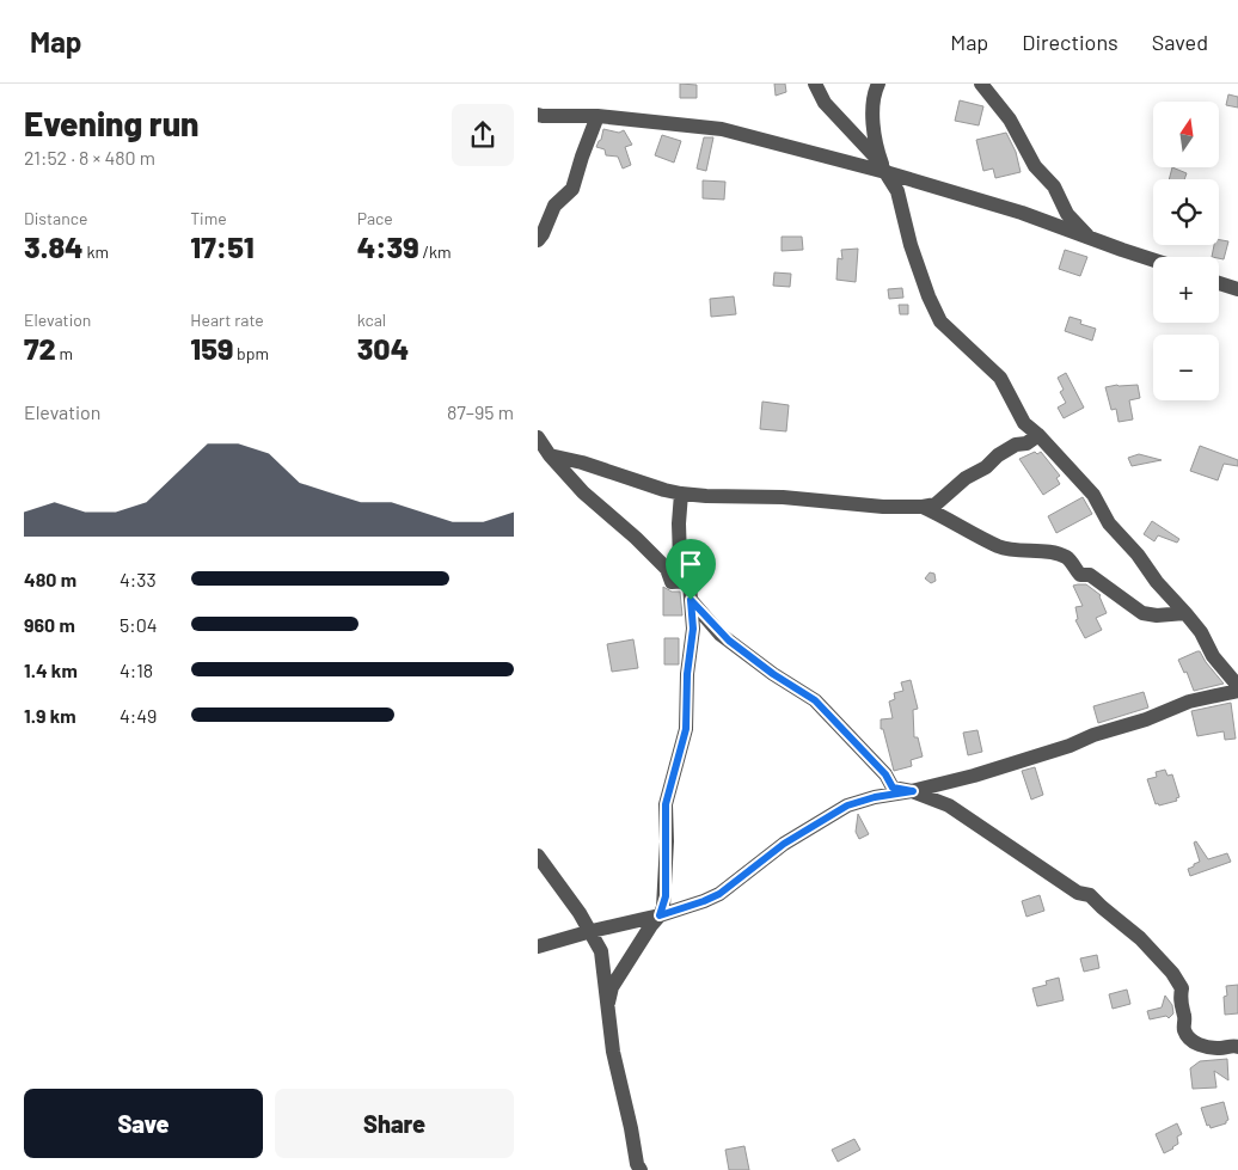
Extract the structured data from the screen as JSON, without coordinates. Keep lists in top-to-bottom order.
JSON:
{
  "north": "top",
  "page": {
    "header": "Map",
    "nav": ["Map", "Directions", "Saved"],
    "heading": ["Evening run", "21:52 · 8 × 480 m"],
    "map_buttons": ["+", "−"],
    "stats": [
      ["Distance", "3.84 km"],
      ["Time", "17:51"],
      ["Pace", "4:39 /km"],
      ["Elevation", "72 m"],
      ["Heart rate", "159 bpm"],
      ["kcal", "304"]
    ],
    "chart": ["Elevation", "87–95 m"],
    "list": [
      {
        "name": "480 m",
        "note": "4:33"
      },
      {
        "name": "960 m",
        "note": "5:04"
      },
      {
        "name": "1.4 km",
        "note": "4:18"
      },
      {
        "name": "1.9 km",
        "note": "4:49"
      }
    ],
    "buttons": ["Save", "Share"]
  }
}
